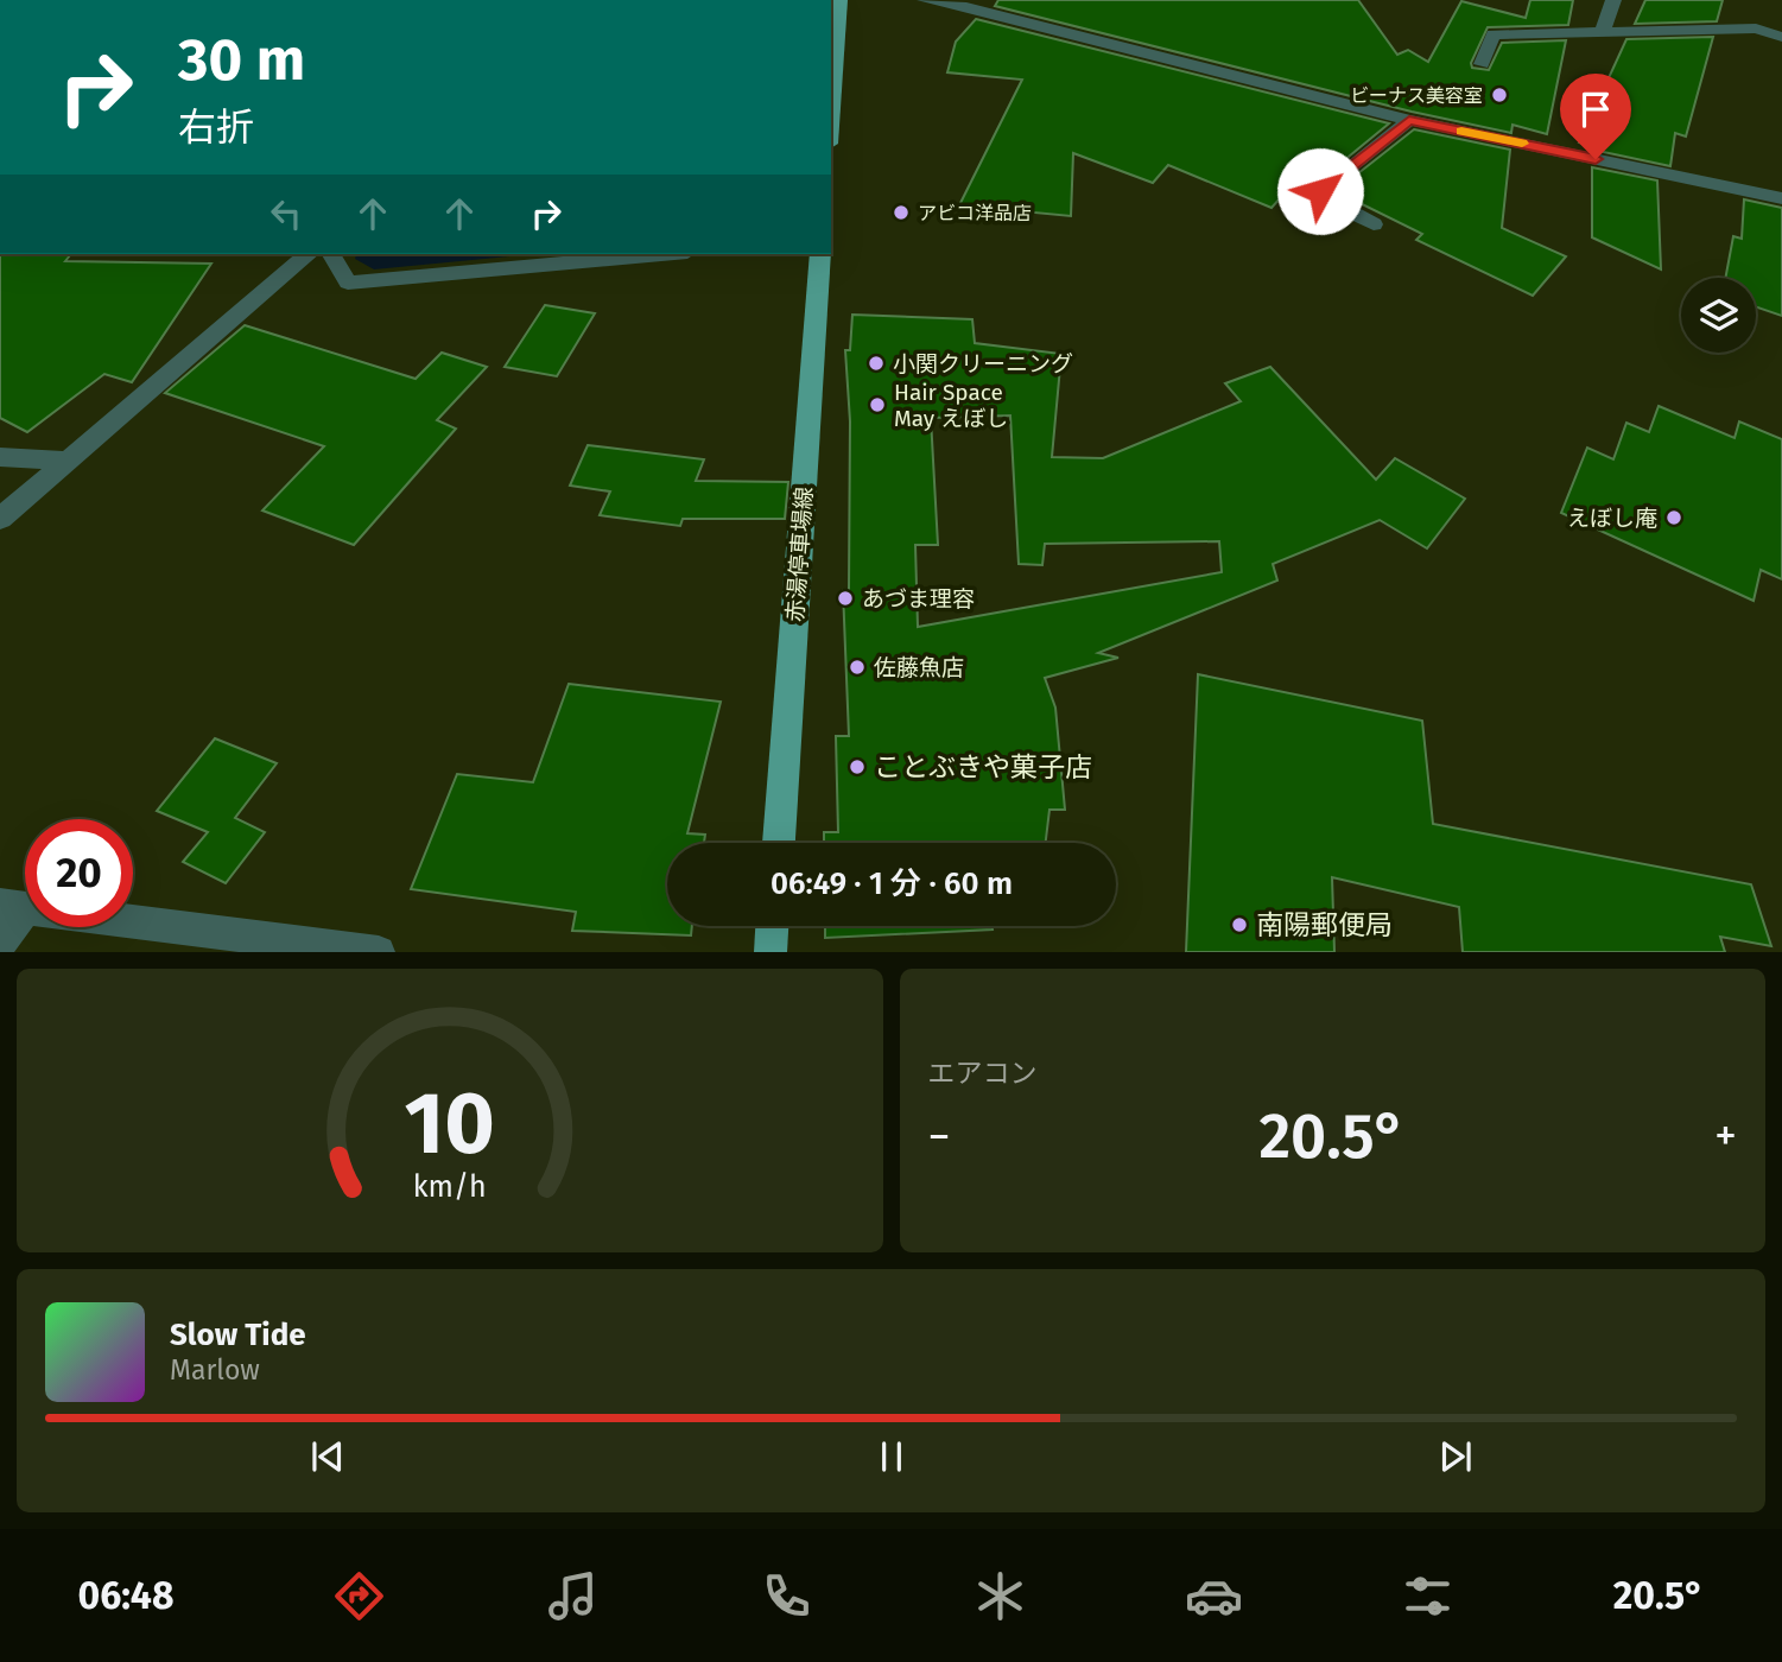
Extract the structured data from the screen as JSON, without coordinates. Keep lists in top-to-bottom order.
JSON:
{
  "streets": {
    "main road": ["赤湯停車場線"]
  },
  "places": [
    "ビーナス美容室",
    "アビコ洋品店",
    "小関クリーニング",
    "Hair Space May えぼし",
    "えぼし庵",
    "あづま理容",
    "佐藤魚店",
    "ことぶきや菓子店",
    "南陽郵便局"
  ],
  "page": {
    "turn": ["30 m", "右折"],
    "limit": "20",
    "trip": "06:49 · 1 分 · 60 m",
    "tile": "エアコン",
    "heat": ["−", "20.5°", "+"],
    "song": ["Slow Tide", "Marlow"],
    "tabs": ["06:48", "20.5°"],
    "gauge": ["10", "km/h"]
  }
}
